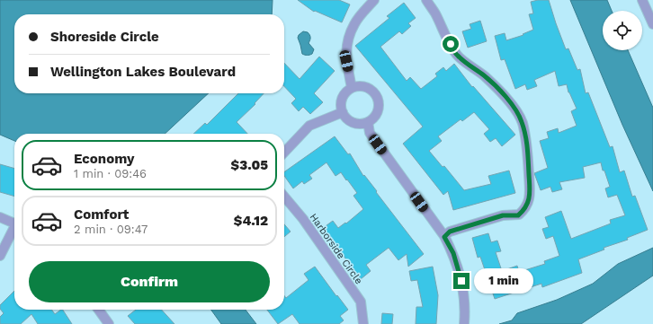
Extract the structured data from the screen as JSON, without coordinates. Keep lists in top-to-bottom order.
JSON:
{
  "streets": {
    "street": ["Harborside Circle"]
  },
  "page": {
    "banner": ["Shoreside Circle", "Wellington Lakes Boulevard"],
    "list": [
      {
        "name": "Economy",
        "note": "1 min · 09:46",
        "value": "$3.05"
      },
      {
        "name": "Comfort",
        "note": "2 min · 09:47",
        "value": "$4.12"
      }
    ],
    "buttons": "Confirm",
    "bubble": "1 min"
  }
}
